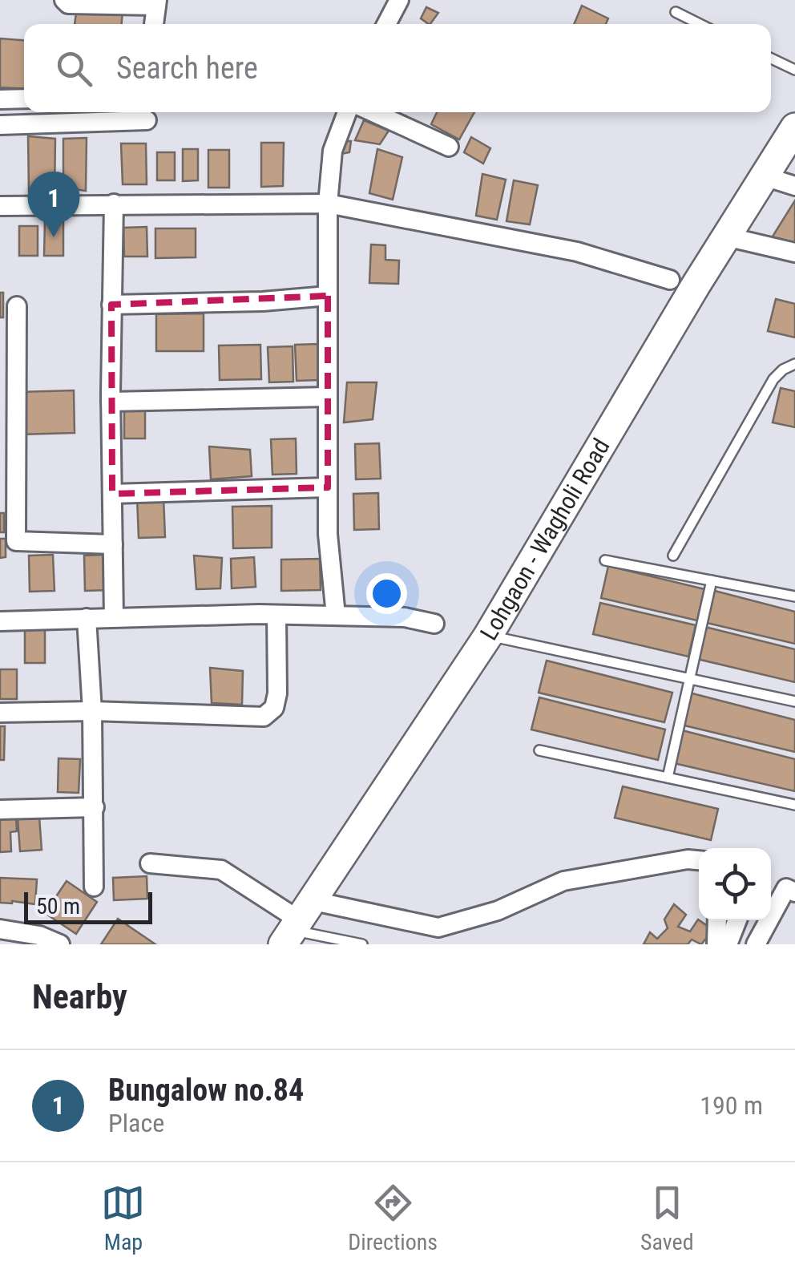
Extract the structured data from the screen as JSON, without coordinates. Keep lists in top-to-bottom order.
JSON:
{
  "streets": {
    "main road": ["Lohgaon - Wagholi Road"]
  },
  "scale_bar": "50 m",
  "page": {
    "search": "Search here",
    "pins": "1",
    "scale": "50 m",
    "heading": "Nearby",
    "list": [
      {
        "mark": "1",
        "name": "Bungalow no.84",
        "note": "Place",
        "value": "190 m"
      }
    ],
    "nav": ["Map", "Directions", "Saved"]
  }
}
